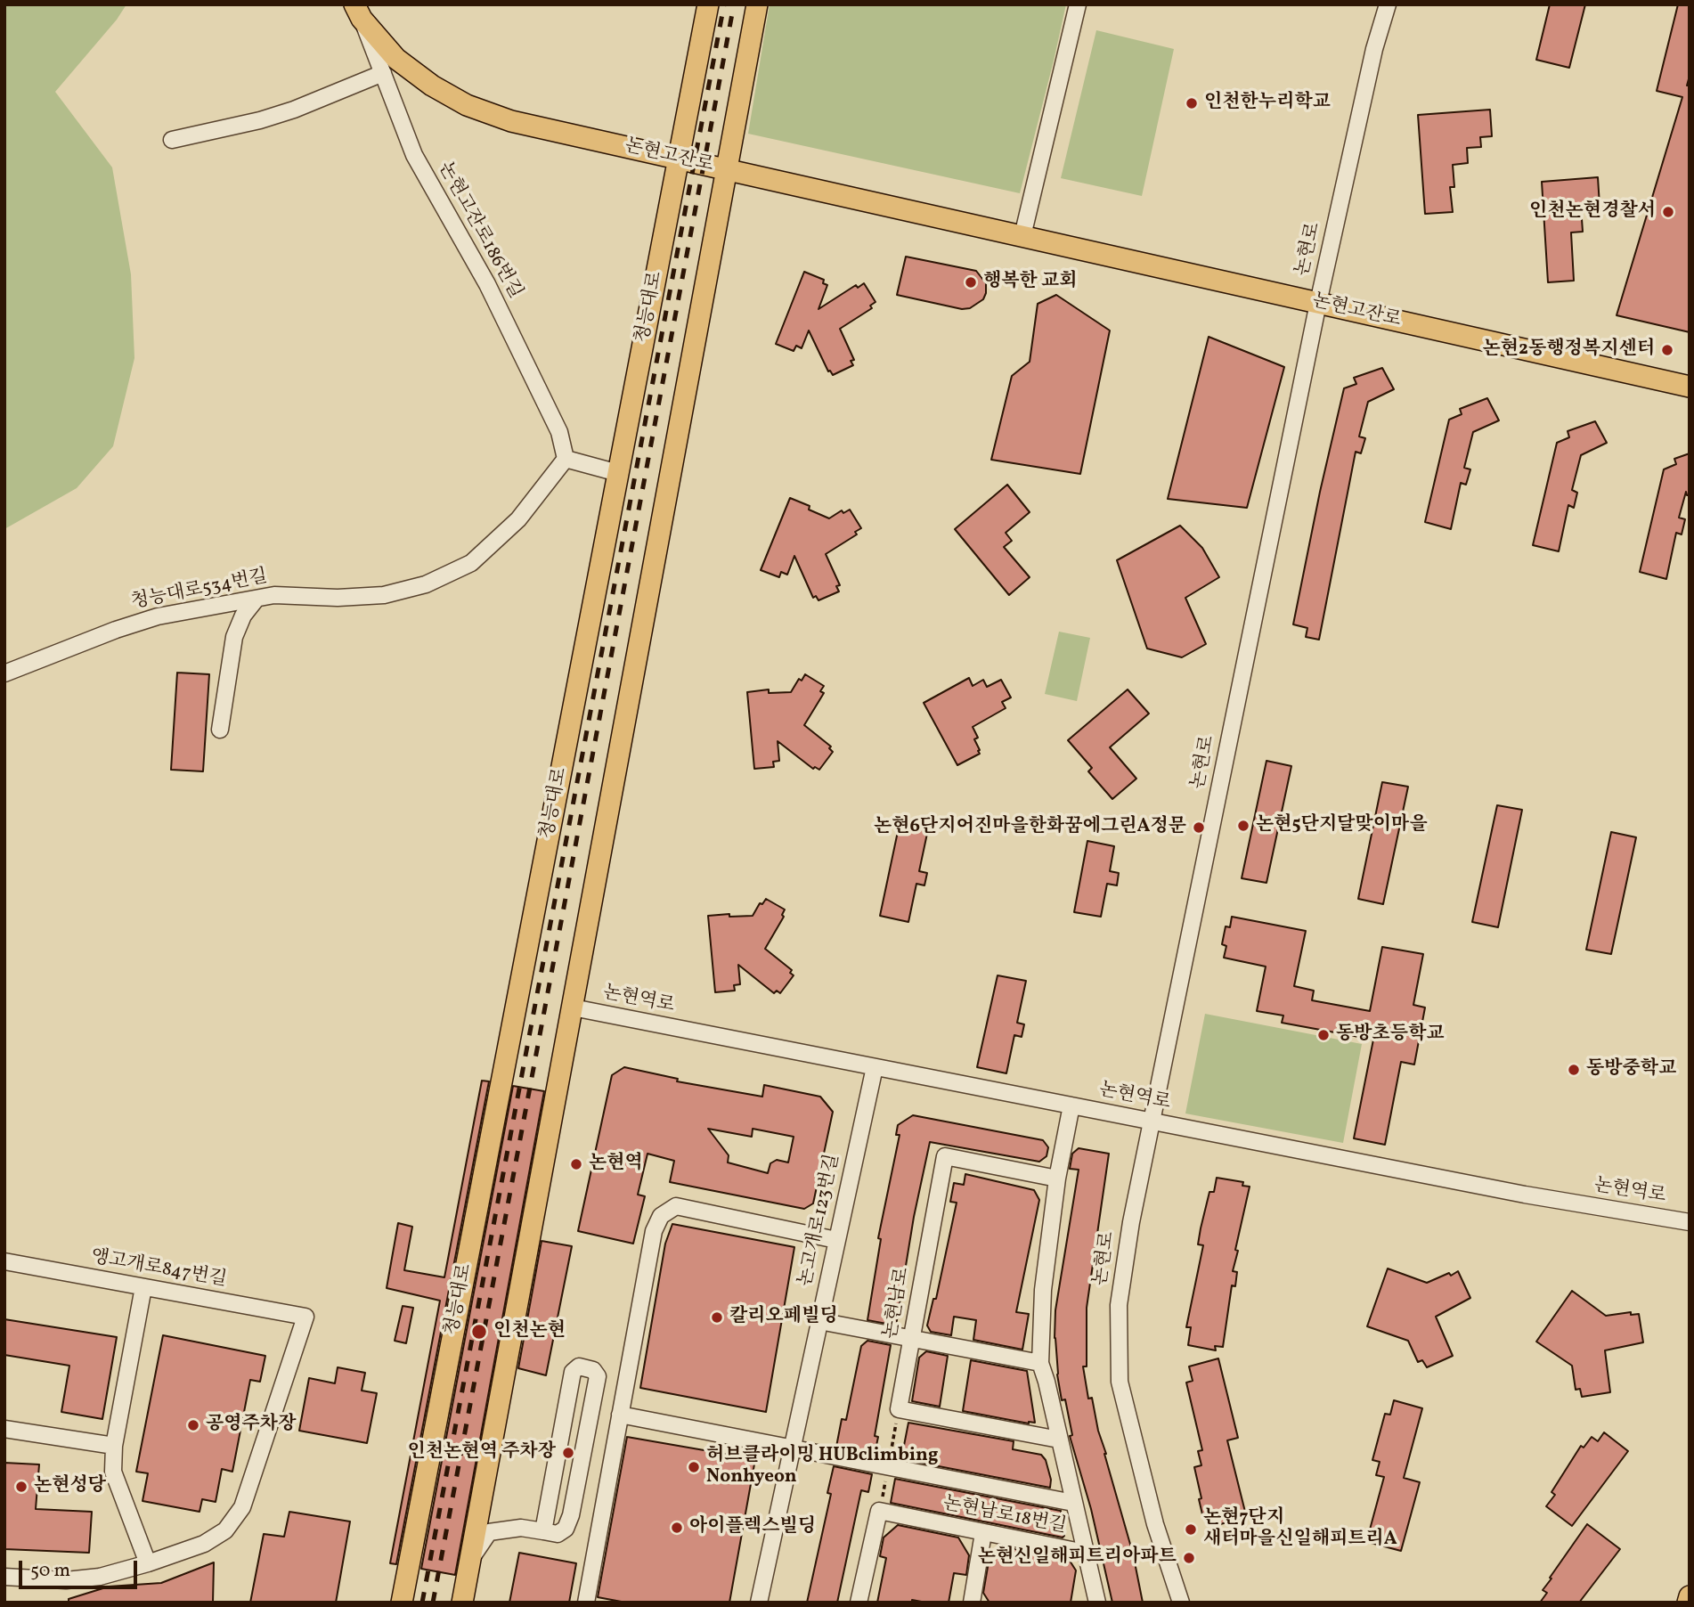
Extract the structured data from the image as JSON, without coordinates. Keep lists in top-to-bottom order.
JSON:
{
  "streets": {
    "main road": ["논현고잔로", "청능대로"],
    "street": [
      "논현고잔로186번길",
      "논현로",
      "청능대로534번길",
      "논현역로",
      "논고개로123번길",
      "앵고개로847번길",
      "논현남로",
      "논현남로18번길"
    ]
  },
  "crossings": [
    ["논현고잔로", "논현고잔로186번길"],
    ["논현고잔로", "논현로"],
    ["논현고잔로", "청능대로"],
    ["논현고잔로186번길", "청능대로534번길"],
    ["논현로", "논현역로"],
    ["논현역로", "논고개로123번길"]
  ],
  "places": [
    "인천한누리학교",
    "인천논현경찰서",
    "행복한 교회",
    "논현2동행정복지센터",
    "논현5단지달맞이마을",
    "논현6단지어진마을한화꿈에그린A정문",
    "동방초등학교",
    "동방중학교",
    "논현역",
    "칼리오페빌딩",
    "인천논현",
    "공영주차장",
    "인천논현역 주차장",
    "허브클라이밍 HUBclimbing Nonhyeon",
    "논현성당",
    "아이플렉스빌딩",
    "논현7단지 새터마을신일해피트리A",
    "논현신일해피트리아파트"
  ],
  "scale_bar": "50 m"
}
